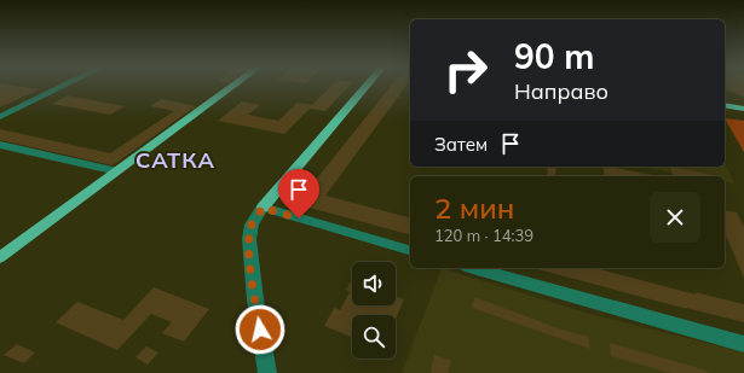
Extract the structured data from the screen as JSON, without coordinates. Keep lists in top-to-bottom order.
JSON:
{
  "districts": ["САТКА"],
  "page": {
    "turn": ["90 m", "Направо"],
    "then": "Затем",
    "heading": ["2 мин", "120 m · 14:39"]
  }
}
